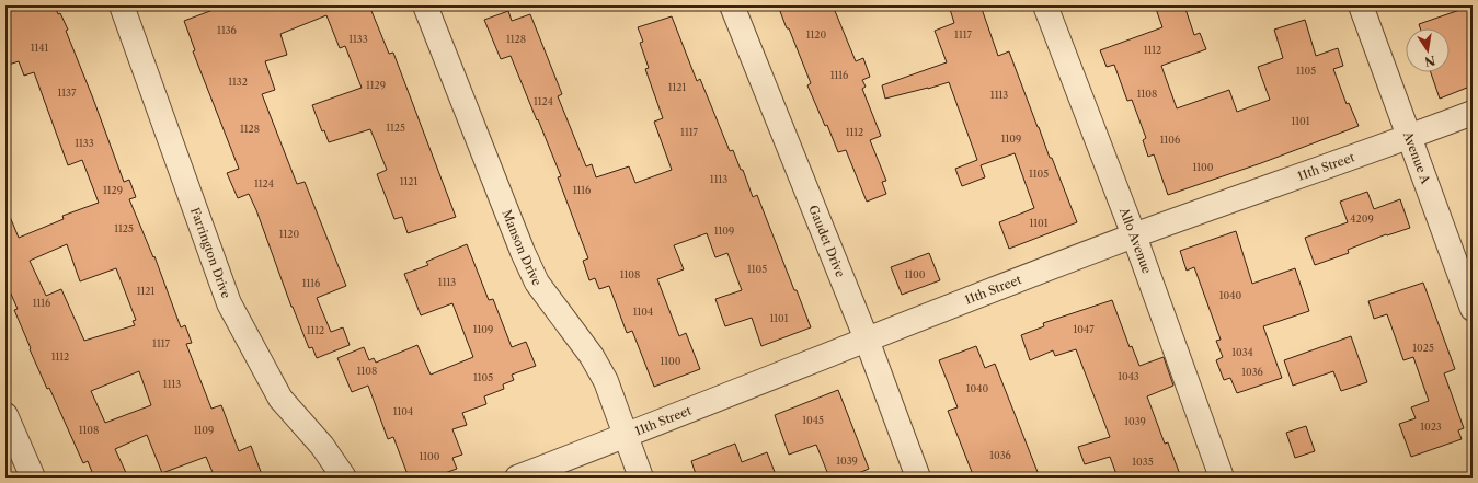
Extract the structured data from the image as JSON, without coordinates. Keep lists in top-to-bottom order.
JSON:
{
  "streets": {
    "street": [
      "Avenue A",
      "11th Street",
      "Gaudet Drive",
      "Allo Avenue",
      "Manson Drive",
      "Farrington Drive"
    ]
  },
  "crossings": [
    ["Avenue A", "11th Street"],
    ["11th Street", "Gaudet Drive"],
    ["11th Street", "Allo Avenue"],
    ["11th Street", "Manson Drive"]
  ],
  "house_numbers": [
    "1136",
    "1120",
    "1117",
    "1133",
    "1128",
    "1141",
    "1112",
    "1105",
    "1116",
    "1132",
    "1129",
    "1121",
    "1137",
    "1108",
    "1113",
    "1124",
    "1101",
    "1125",
    "1128",
    "1117",
    "1112",
    "1109",
    "1106",
    "1133",
    "1100",
    "1105",
    "1113",
    "1121",
    "1124",
    "1129",
    "1116",
    "4209",
    "1101",
    "1125",
    "1109",
    "1120",
    "1105",
    "1108",
    "1100",
    "1113",
    "1116",
    "1121",
    "1040",
    "1116",
    "1104",
    "1101",
    "1109",
    "1047",
    "1112",
    "1117",
    "1025",
    "1034",
    "1112",
    "1100",
    "1108",
    "1036",
    "1043",
    "1105",
    "1113",
    "1040",
    "1104",
    "1045",
    "1039",
    "1023",
    "1108",
    "1109",
    "1036",
    "1100",
    "1039",
    "1035"
  ],
  "north": "bottom"
}
